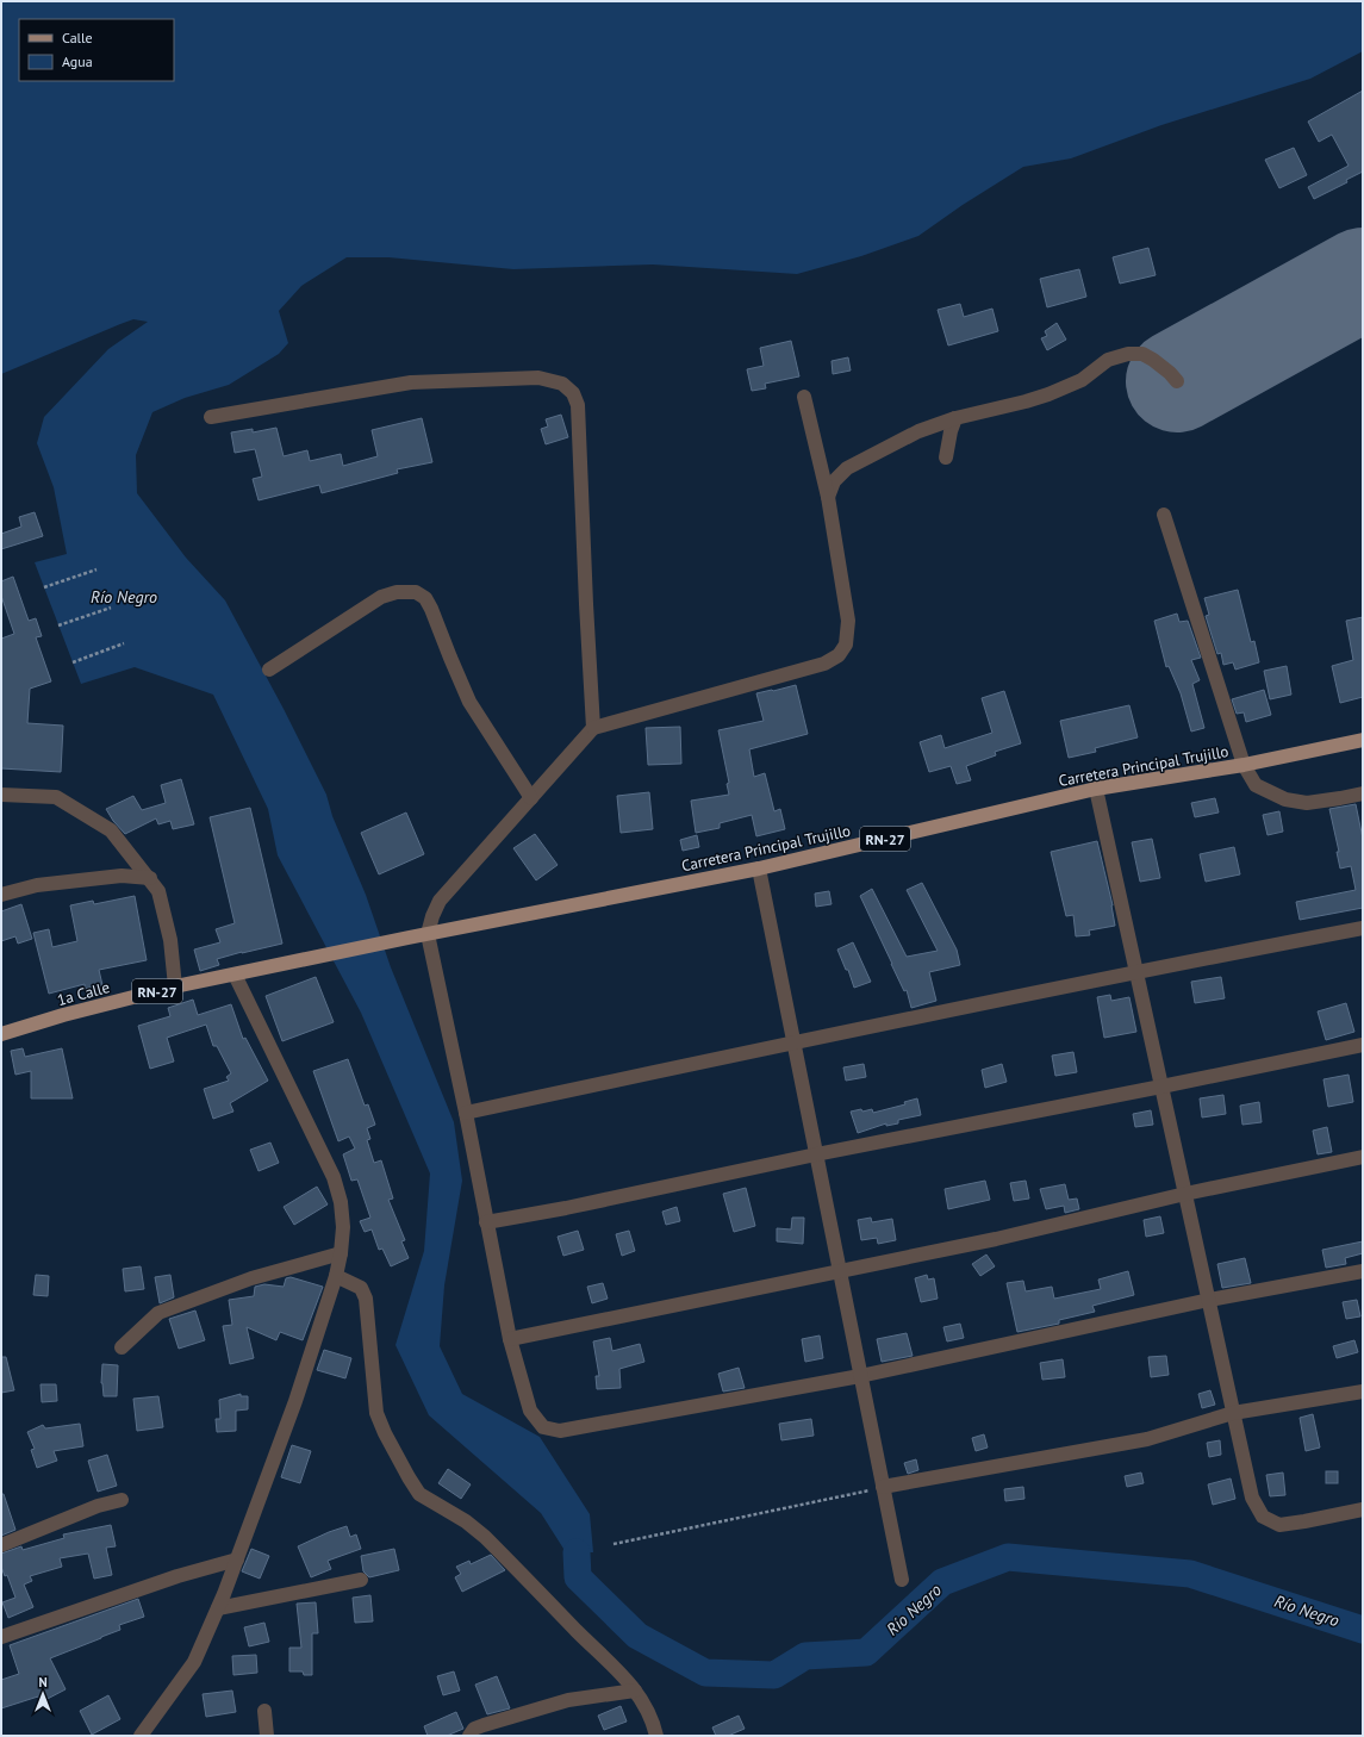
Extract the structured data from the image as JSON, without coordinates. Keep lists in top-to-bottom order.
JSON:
{
  "streets": {
    "main road": ["Carretera Principal Trujillo", "RN-27", "1a Calle"]
  },
  "crossings": [
    ["Carretera Principal Trujillo", "1a Calle"]
  ],
  "water": ["Río Negro"],
  "legend": ["Calle", "Agua"],
  "north": "top"
}
